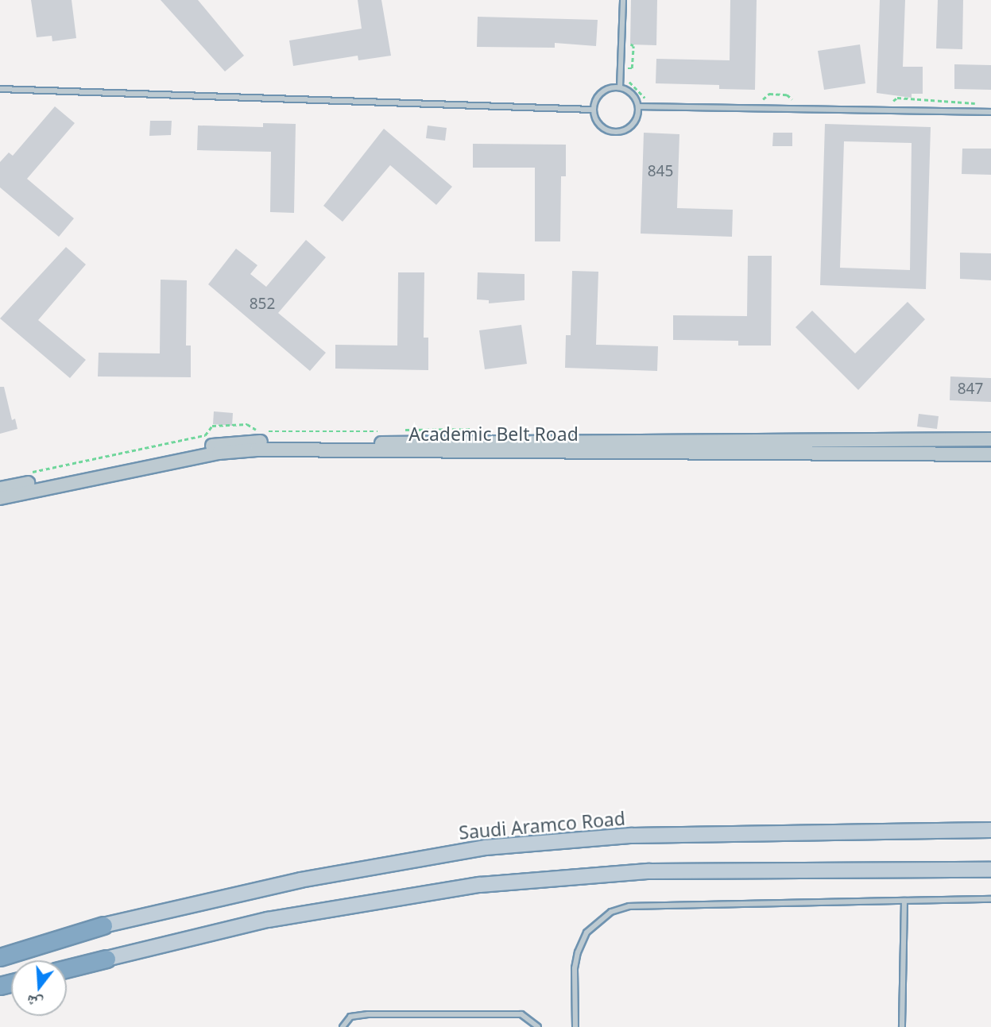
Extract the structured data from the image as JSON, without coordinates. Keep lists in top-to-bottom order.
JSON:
{
  "streets": {
    "main road": ["Saudi Aramco Road"],
    "street": ["Academic Belt Road"]
  },
  "house_numbers": ["845", "852", "847"],
  "north": "bottom"
}
